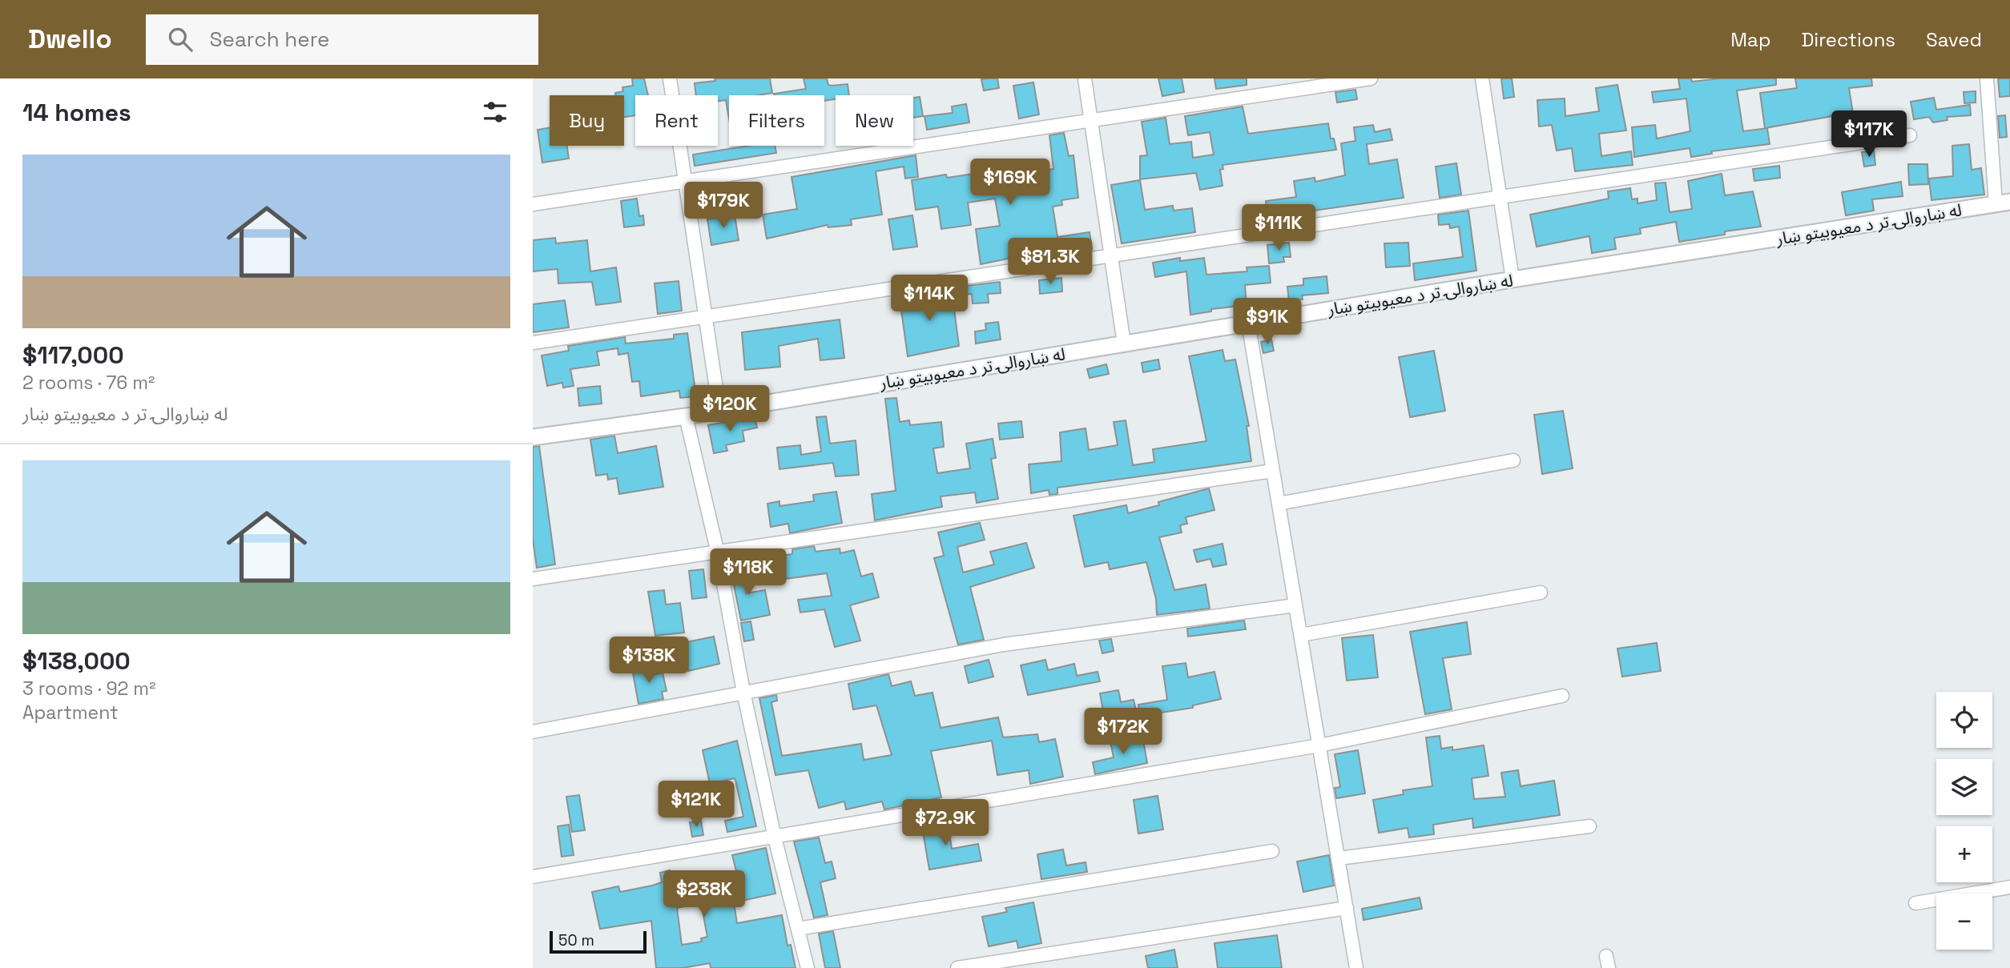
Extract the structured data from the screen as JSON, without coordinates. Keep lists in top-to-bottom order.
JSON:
{
  "streets": {
    "street": ["له ښاروالۍ تر د معیوبیتو ښار"]
  },
  "scale_bar": "50 m",
  "page": {
    "header": "Dwello",
    "search": "Search here",
    "nav": ["Map", "Directions", "Saved"],
    "heading": "14 homes",
    "chip": [
      "Buy",
      "Rent",
      "Filters",
      "New"
    ],
    "price": [
      "$117K",
      "$169K",
      "$179K",
      "$111K",
      "$81.3K",
      "$114K",
      "$91K",
      "$120K",
      "$118K",
      "$138K",
      "$172K",
      "$121K",
      "$72.9K",
      "$238K"
    ],
    "list": [
      {
        "name": "$117,000",
        "note": "2 rooms · 76 m² · له ښاروالۍ تر د معیوبیتو ښار"
      },
      {
        "name": "$138,000",
        "note": "3 rooms · 92 m² · Apartment"
      }
    ],
    "map_buttons": ["+", "−"],
    "scale": "50 m"
  }
}
